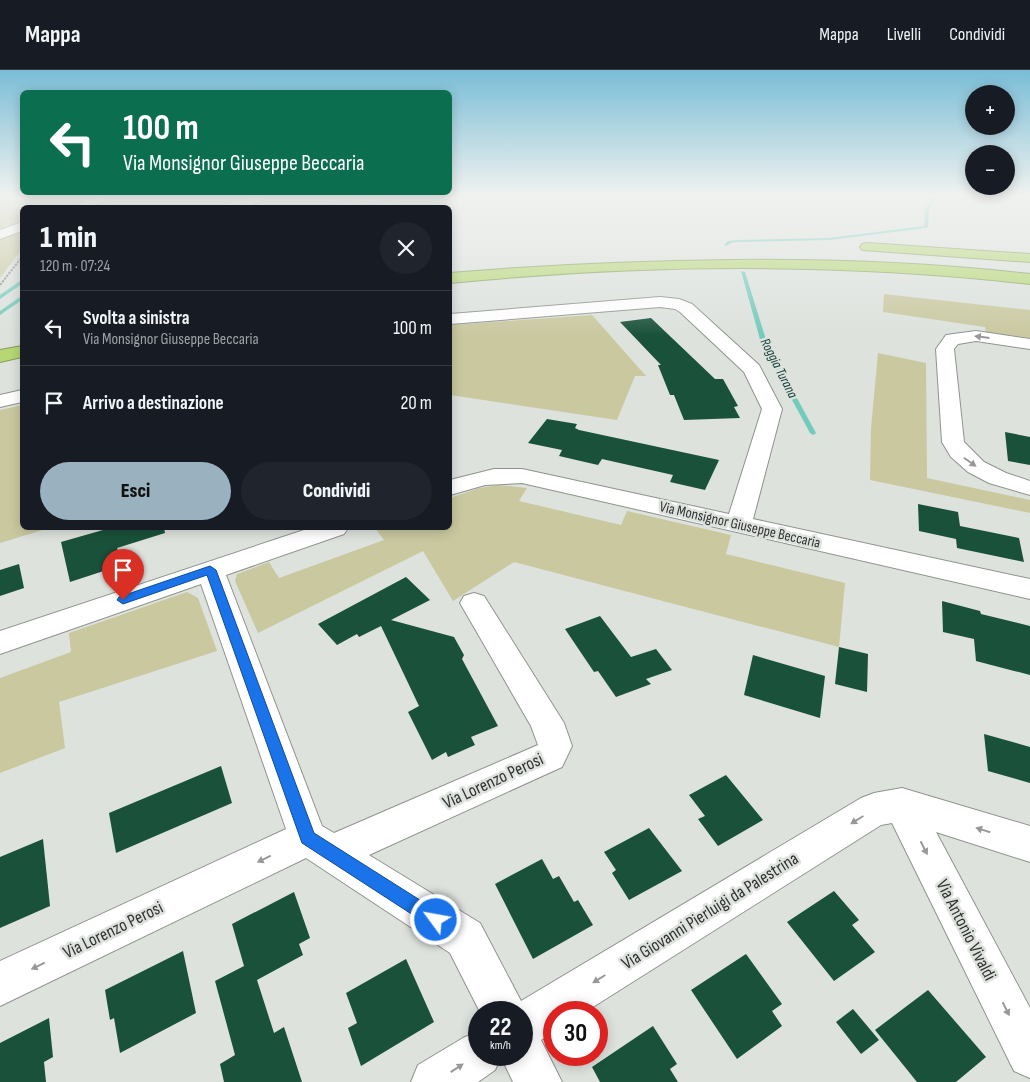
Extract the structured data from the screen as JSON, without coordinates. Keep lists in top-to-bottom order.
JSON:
{
  "streets": {
    "street": [
      "Via Monsignor Giuseppe Beccaria",
      "Via Lorenzo Perosi",
      "Via Giovanni Pierluigi da Palestrina",
      "Via Antonio Vivaldi"
    ]
  },
  "crossings": [
    ["Via Giovanni Pierluigi da Palestrina", "Via Antonio Vivaldi"]
  ],
  "one_way": ["Via Lorenzo Perosi", "Via Giovanni Pierluigi da Palestrina", "Via Antonio Vivaldi"],
  "water": ["Roggia Turana"],
  "page": {
    "header": "Mappa",
    "nav": ["Mappa", "Livelli", "Condividi"],
    "map_buttons": ["+", "−"],
    "turn": ["100 m", "Via Monsignor Giuseppe Beccaria"],
    "heading": ["1 min", "120 m · 07:24"],
    "list": [
      {
        "name": "Svolta a sinistra",
        "note": "Via Monsignor Giuseppe Beccaria",
        "value": "100 m"
      },
      {
        "name": "Arrivo a destinazione",
        "value": "20 m"
      }
    ],
    "buttons": ["Esci", "Condividi"],
    "speed": "22 km/h",
    "limit": "30"
  }
}
